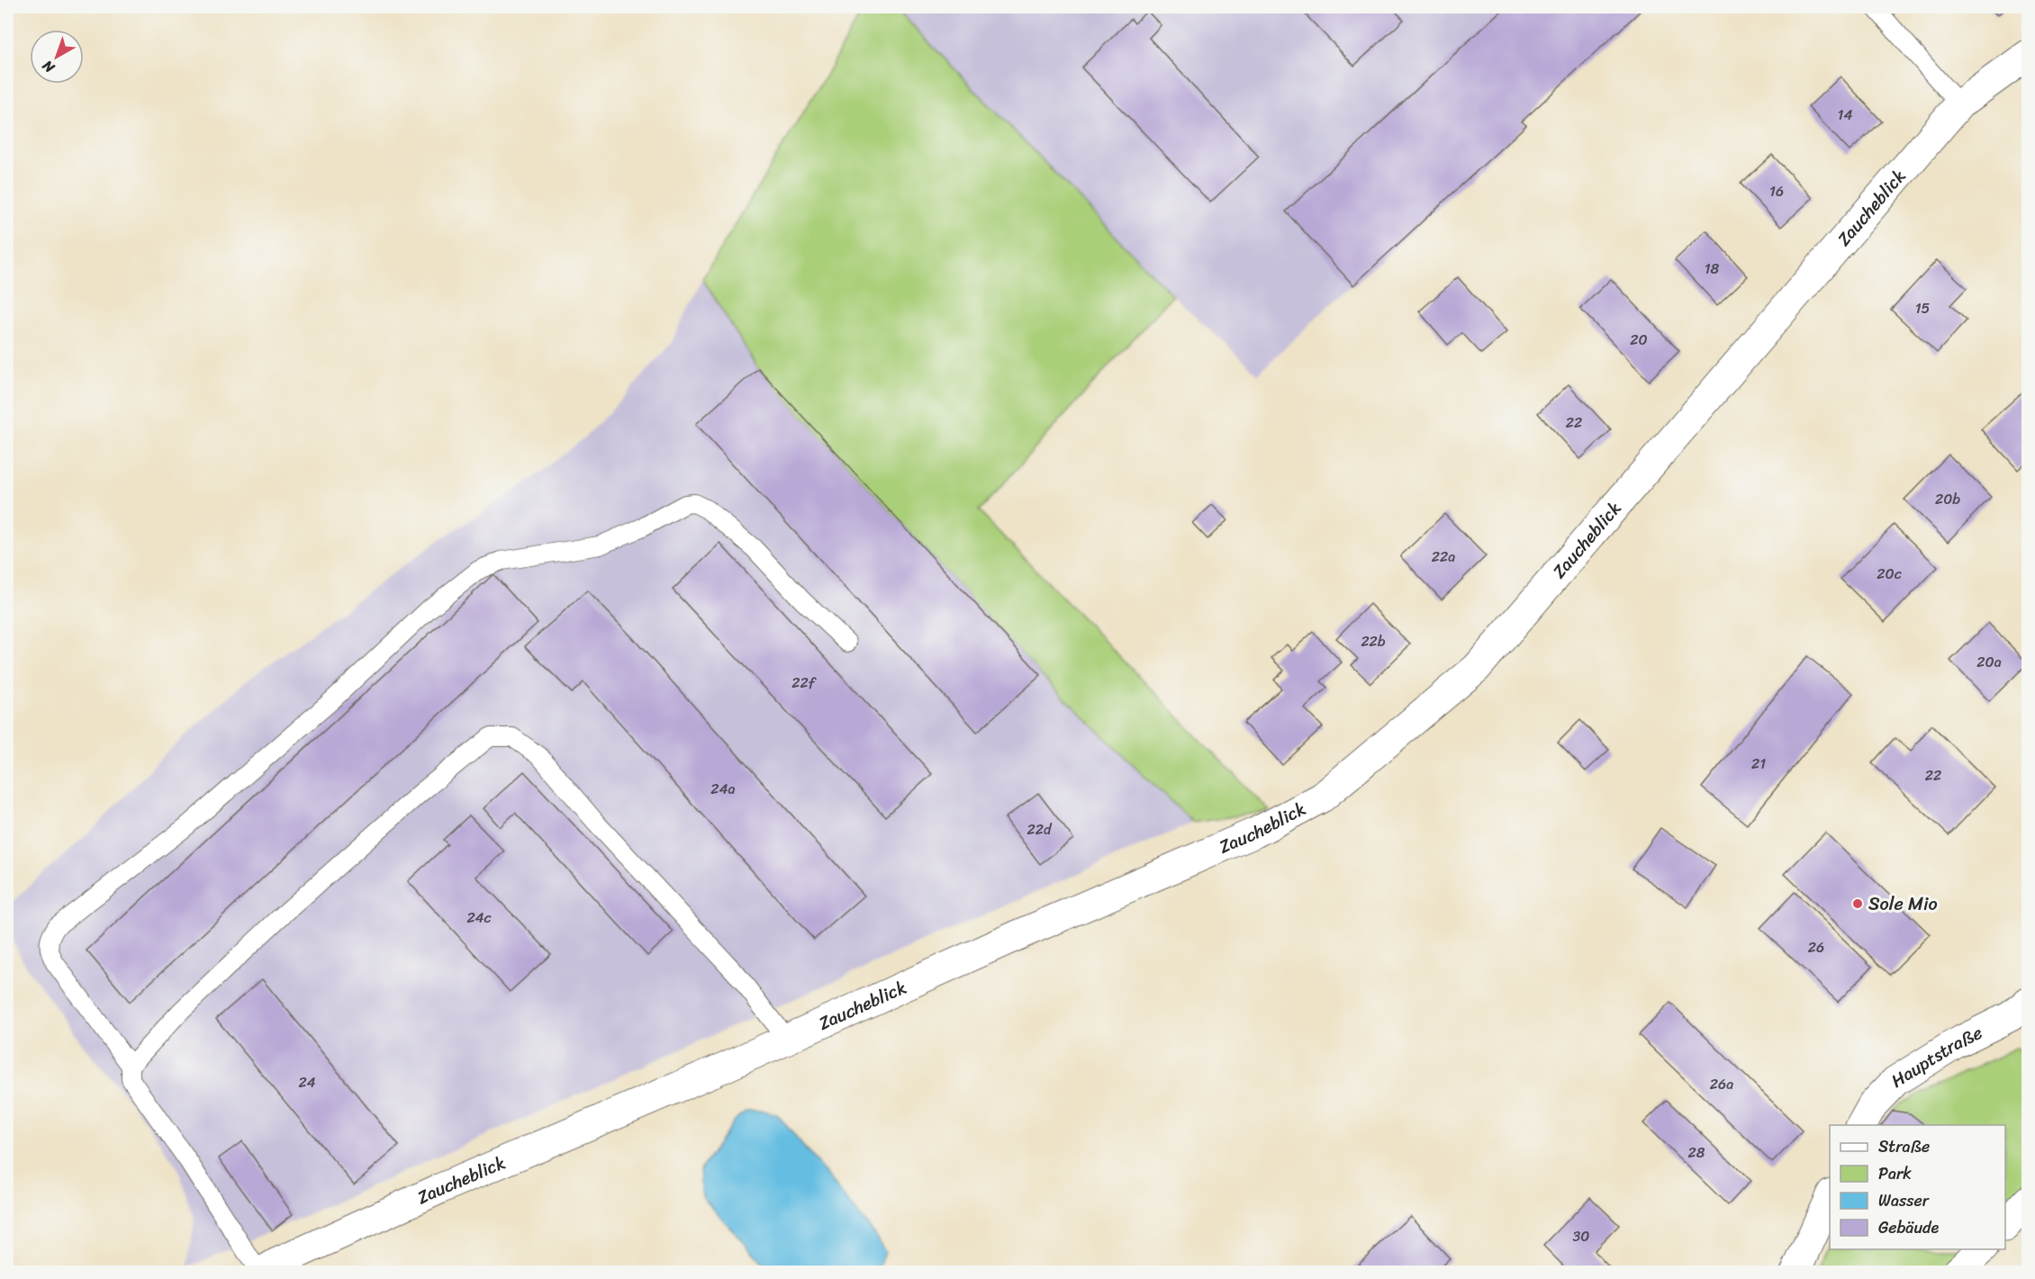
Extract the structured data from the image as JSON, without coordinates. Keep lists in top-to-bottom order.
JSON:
{
  "streets": {
    "street": ["Zaucheblick", "Hauptstraße"]
  },
  "places": ["Sole Mio"],
  "house_numbers": [
    "14",
    "16",
    "18",
    "15",
    "20",
    "22",
    "20b",
    "22a",
    "20c",
    "22b",
    "20a",
    "22f",
    "21",
    "22",
    "24a",
    "22d",
    "24c",
    "26",
    "24",
    "26a",
    "28",
    "30"
  ],
  "legend": [
    "Straße",
    "Park",
    "Wasser",
    "Gebäude"
  ],
  "north": "bottom left"
}
